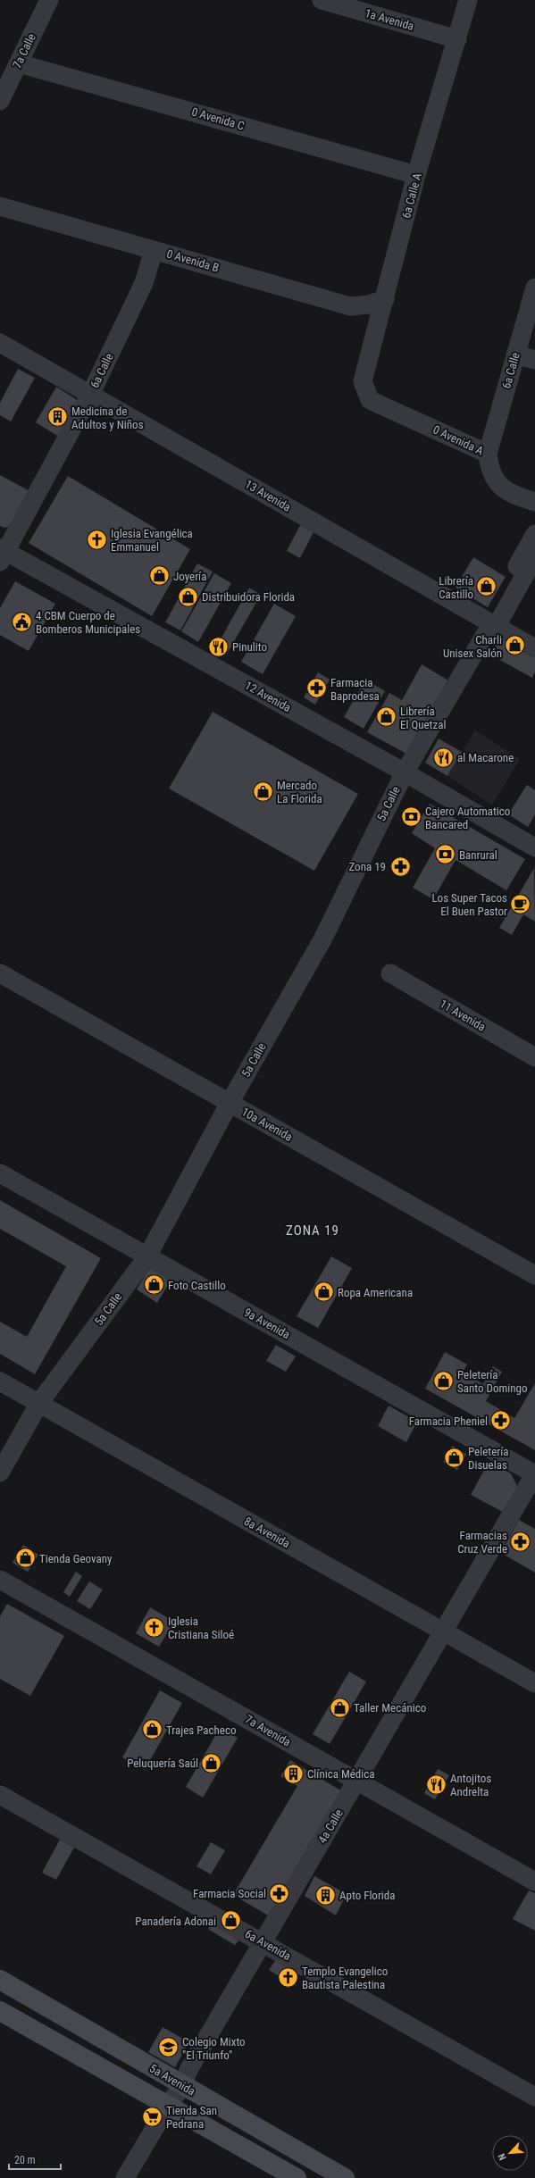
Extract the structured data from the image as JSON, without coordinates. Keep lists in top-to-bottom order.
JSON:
{
  "streets": {
    "main road": ["5a Avenida"],
    "street": [
      "1a Avenida",
      "7a Calle",
      "0 Avenida C",
      "6a Calle A",
      "0 Avenida B",
      "6a Calle",
      "0 Avenida A",
      "13 Avenida",
      "12 Avenida",
      "5a Calle",
      "11 Avenida",
      "10a Avenida",
      "9a Avenida",
      "8a Avenida",
      "7a Avenida",
      "4a Calle",
      "6a Avenida"
    ]
  },
  "crossings": [
    ["1a Avenida", "6a Calle A"],
    ["7a Calle", "0 Avenida C"],
    ["0 Avenida C", "6a Calle A"],
    ["6a Calle A", "0 Avenida B"],
    ["6a Calle A", "0 Avenida A"],
    ["0 Avenida B", "6a Calle"],
    ["6a Calle", "0 Avenida A"],
    ["6a Calle", "13 Avenida"],
    ["6a Calle", "12 Avenida"],
    ["13 Avenida", "5a Calle"],
    ["12 Avenida", "5a Calle"],
    ["5a Calle", "10a Avenida"],
    ["5a Calle", "9a Avenida"],
    ["5a Calle", "8a Avenida"],
    ["9a Avenida", "4a Calle"],
    ["8a Avenida", "4a Calle"],
    ["7a Avenida", "4a Calle"],
    ["4a Calle", "6a Avenida"],
    ["4a Calle", "5a Avenida"]
  ],
  "districts": ["ZONA 19"],
  "places": {
    "building": ["Medicina de Adultos y Niños", "Clínica Médica", "Apto Florida"],
    "church": ["Iglesia Evangélica Emmanuel", "Iglesia Cristiana Siloé", "Templo Evangelico Bautista Palestina"],
    "shop": [
      "Joyería",
      "Librería Castillo",
      "Distribuidora Florida",
      "Charli Unisex Salón",
      "Librería El Quetzal",
      "Mercado La Florida",
      "Foto Castillo",
      "Ropa Americana",
      "Peletería Santo Domingo",
      "Peletería Disuelas",
      "Tienda Geovany",
      "Taller Mecánico",
      "Trajes Pacheco",
      "Peluquería Saúl",
      "Panadería Adonai"
    ],
    "public building": ["4 CBM Cuerpo de Bomberos Municipales"],
    "restaurant": ["Pinulito", "al Macarone", "Antojitos Andrelta"],
    "pharmacy": [
      "Farmacia Baprodesa",
      "Zona 19",
      "Farmacia Pheniel",
      "Farmacias Cruz Verde",
      "Farmacia Social"
    ],
    "bank": ["Cajero Automatico Bancared", "Banrural"],
    "cafe": ["Los Super Tacos El Buen Pastor"],
    "school or university": ["Colegio Mixto \"El Triunfo\""],
    "supermarket": ["Tienda San Pedrana"]
  },
  "scale_bar": "20 m",
  "north": "bottom left"
}
